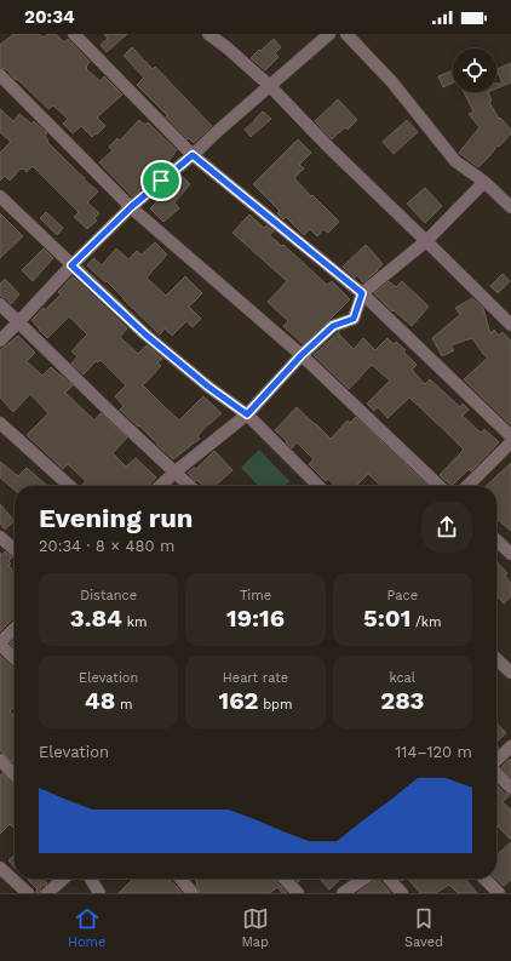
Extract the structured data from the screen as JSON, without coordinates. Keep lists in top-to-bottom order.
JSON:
{
  "page": {
    "status": "20:34",
    "heading": ["Evening run", "20:34 · 8 × 480 m"],
    "stats": [
      ["Distance", "3.84 km"],
      ["Time", "19:16"],
      ["Pace", "5:01 /km"],
      ["Elevation", "48 m"],
      ["Heart rate", "162 bpm"],
      ["kcal", "283"]
    ],
    "chart": ["Elevation", "114–120 m"],
    "tabs": ["Home", "Map", "Saved"]
  }
}
